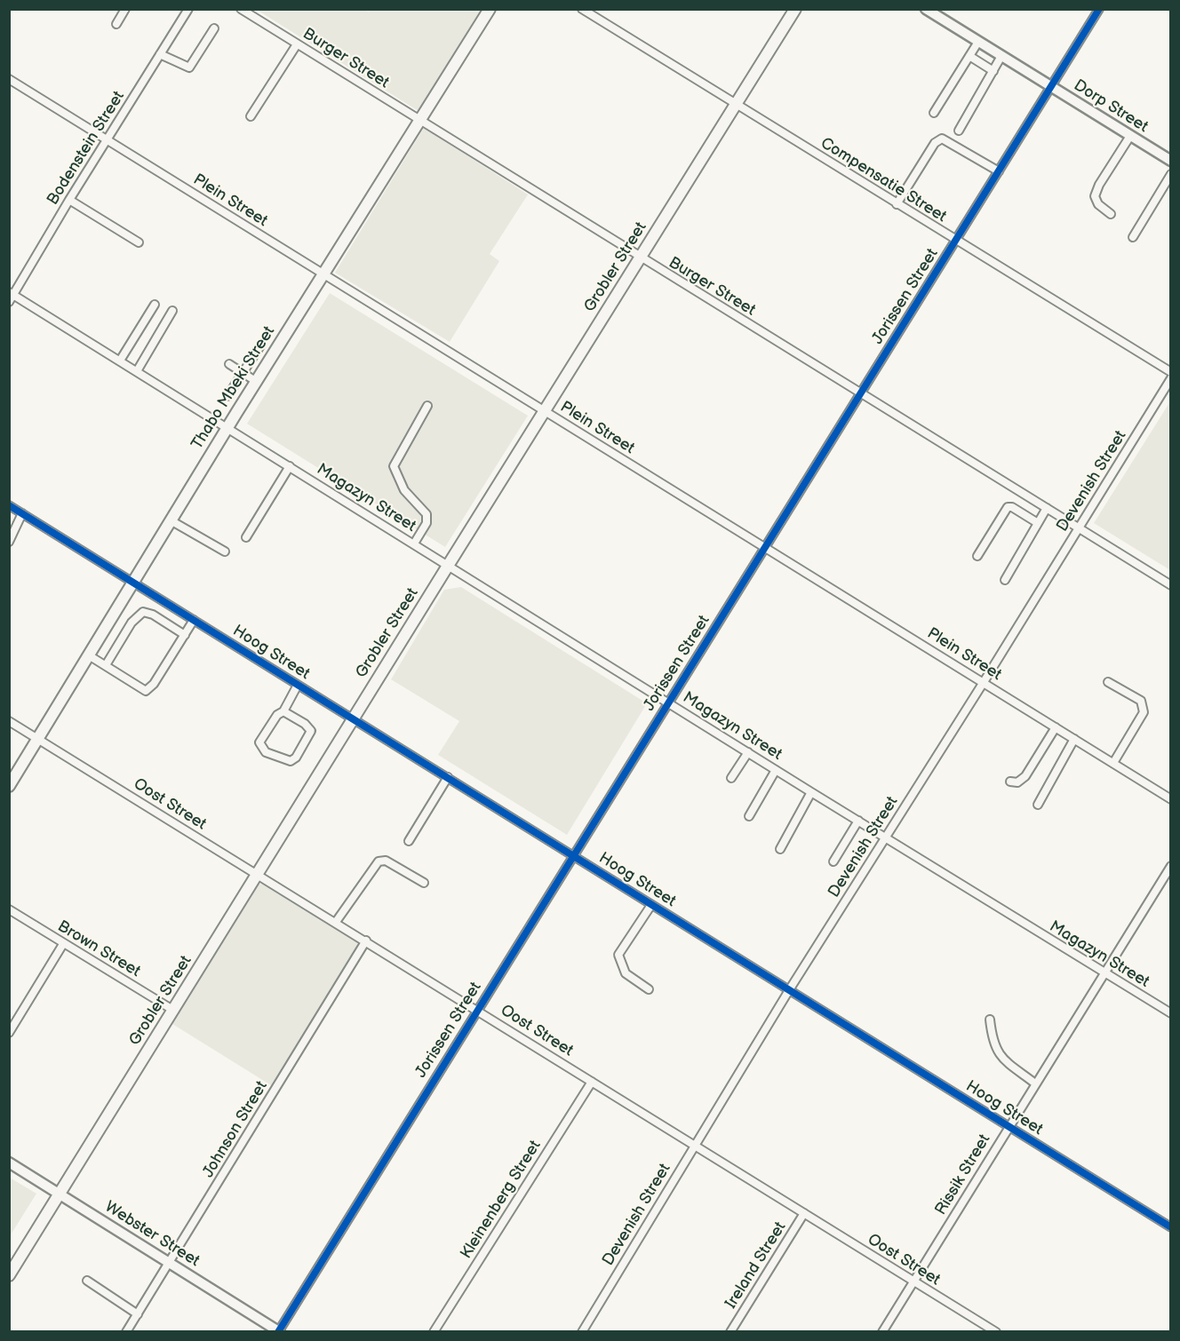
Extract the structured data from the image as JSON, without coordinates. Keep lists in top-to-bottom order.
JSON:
{
  "streets": {
    "main road": ["Grobler Street", "Thabo Mbeki Street"],
    "street": [
      "Burger Street",
      "Dorp Street",
      "Bodenstein Street",
      "Compensatie Street",
      "Plein Street",
      "Jorissen Street",
      "Devenish Street",
      "Magazyn Street",
      "Hoog Street",
      "Oost Street",
      "Brown Street",
      "Johnson Street",
      "Rissik Street",
      "Kleinenberg Street",
      "Webster Street",
      "Ireland Street"
    ]
  },
  "crossings": [
    ["Burger Street", "Grobler Street"],
    ["Burger Street", "Jorissen Street"],
    ["Burger Street", "Thabo Mbeki Street"],
    ["Burger Street", "Devenish Street"],
    ["Dorp Street", "Jorissen Street"],
    ["Bodenstein Street", "Plein Street"],
    ["Bodenstein Street", "Magazyn Street"],
    ["Compensatie Street", "Grobler Street"],
    ["Compensatie Street", "Jorissen Street"],
    ["Plein Street", "Grobler Street"],
    ["Plein Street", "Jorissen Street"],
    ["Plein Street", "Thabo Mbeki Street"],
    ["Plein Street", "Devenish Street"],
    ["Grobler Street", "Magazyn Street"],
    ["Grobler Street", "Hoog Street"],
    ["Grobler Street", "Oost Street"],
    ["Grobler Street", "Brown Street"],
    ["Grobler Street", "Webster Street"],
    ["Jorissen Street", "Magazyn Street"],
    ["Jorissen Street", "Hoog Street"],
    ["Jorissen Street", "Oost Street"],
    ["Jorissen Street", "Webster Street"],
    ["Thabo Mbeki Street", "Magazyn Street"],
    ["Thabo Mbeki Street", "Hoog Street"],
    ["Thabo Mbeki Street", "Oost Street"],
    ["Devenish Street", "Magazyn Street"],
    ["Devenish Street", "Hoog Street"],
    ["Devenish Street", "Oost Street"],
    ["Magazyn Street", "Rissik Street"],
    ["Hoog Street", "Rissik Street"],
    ["Oost Street", "Johnson Street"],
    ["Oost Street", "Rissik Street"],
    ["Oost Street", "Kleinenberg Street"],
    ["Oost Street", "Ireland Street"],
    ["Johnson Street", "Webster Street"]
  ]
}
